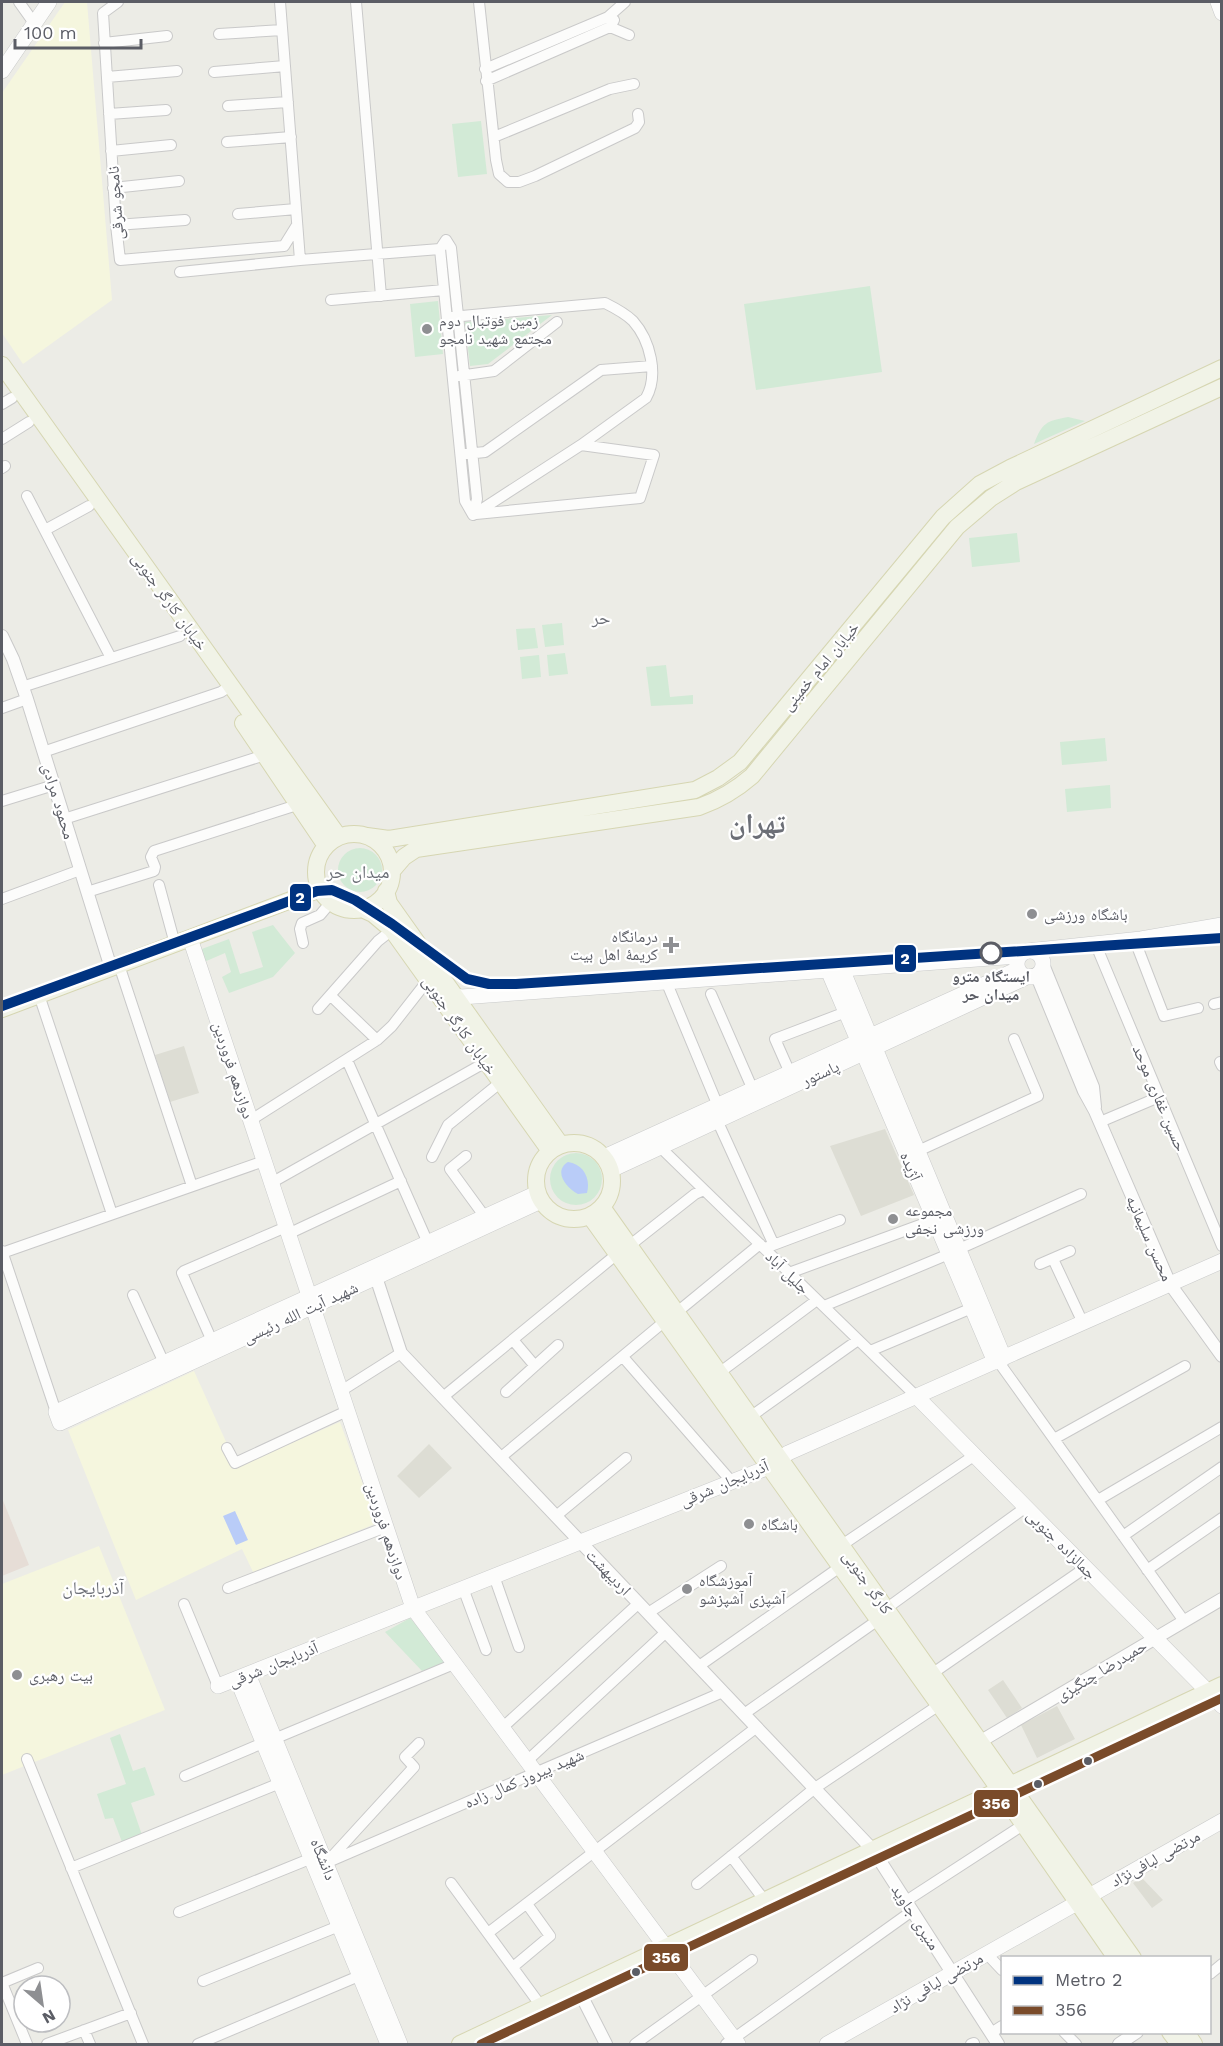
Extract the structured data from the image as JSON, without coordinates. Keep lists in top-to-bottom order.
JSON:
{
  "streets": {
    "main road": [
      "خیابان کارگر جنوبی",
      "خیابان امام خمینی",
      "دوازدهم فروردین",
      "پاستور",
      "آژیده",
      "شهید آیت الله رئیسی",
      "آذربایجان شرقی",
      "جمالزاده جنوبی",
      "کارگر جنوبی",
      "مرتضی لبافی‌نژاد",
      "دانشگاه",
      "مرتضی لبافی نژاد"
    ],
    "street": [
      "نامجو شرقی",
      "محمود مرادی",
      "حسین غفاری موحد",
      "محسن سلیمانیه",
      "جلیل آباد",
      "اردیبهشت",
      "حمیدرضا چنگیزی",
      "شهید پیروز کمال زاده",
      "منیری جاوید"
    ]
  },
  "crossings": [
    ["خیابان کارگر جنوبی", "خیابان امام خمینی"],
    ["خیابان کارگر جنوبی", "پاستور"],
    ["خیابان کارگر جنوبی", "شهید آیت الله رئیسی"],
    ["خیابان کارگر جنوبی", "کارگر جنوبی"],
    ["دوازدهم فروردین", "شهید آیت الله رئیسی"],
    ["دوازدهم فروردین", "آذربایجان شرقی"],
    ["دوازدهم فروردین", "شهید پیروز کمال زاده"],
    ["پاستور", "آژیده"],
    ["پاستور", "محسن سلیمانیه"],
    ["پاستور", "جلیل آباد"],
    ["پاستور", "شهید آیت الله رئیسی"],
    ["پاستور", "کارگر جنوبی"],
    ["آژیده", "آذربایجان شرقی"],
    ["محسن سلیمانیه", "آذربایجان شرقی"],
    ["جلیل آباد", "آذربایجان شرقی"],
    ["جلیل آباد", "جمالزاده جنوبی"],
    ["شهید آیت الله رئیسی", "اردیبهشت"],
    ["شهید آیت الله رئیسی", "کارگر جنوبی"],
    ["آذربایجان شرقی", "جمالزاده جنوبی"],
    ["آذربایجان شرقی", "اردیبهشت"],
    ["آذربایجان شرقی", "کارگر جنوبی"],
    ["آذربایجان شرقی", "دانشگاه"],
    ["جمالزاده جنوبی", "حمیدرضا چنگیزی"],
    ["اردیبهشت", "شهید پیروز کمال زاده"],
    ["اردیبهشت", "منیری جاوید"],
    ["کارگر جنوبی", "حمیدرضا چنگیزی"],
    ["کارگر جنوبی", "مرتضی لبافی‌نژاد"],
    ["کارگر جنوبی", "مرتضی لبافی نژاد"],
    ["شهید پیروز کمال زاده", "دانشگاه"],
    ["مرتضی لبافی‌نژاد", "مرتضی لبافی نژاد"],
    ["منیری جاوید", "مرتضی لبافی نژاد"]
  ],
  "districts": [
    "حر",
    "تهران",
    "میدان حر",
    "آذربایجان"
  ],
  "places": {
    "other": [
      "زمین فوتبال دوم مجتمع شهید نامجو",
      "باشگاه ورزشی",
      "ایستگاه مترو میدان حر",
      "مجموعه ورزشی نجفی",
      "باشگاه",
      "آموزشگاه آشپزی آشپزشو",
      "بیت رهبری"
    ],
    "health": ["درمانگاه کریمهٔ اهل بیت"]
  },
  "lines": ["metro line 2", "transit line 356"],
  "legend": ["Metro 2", "356"],
  "scale_bar": "100 m",
  "north": "bottom right"
}
